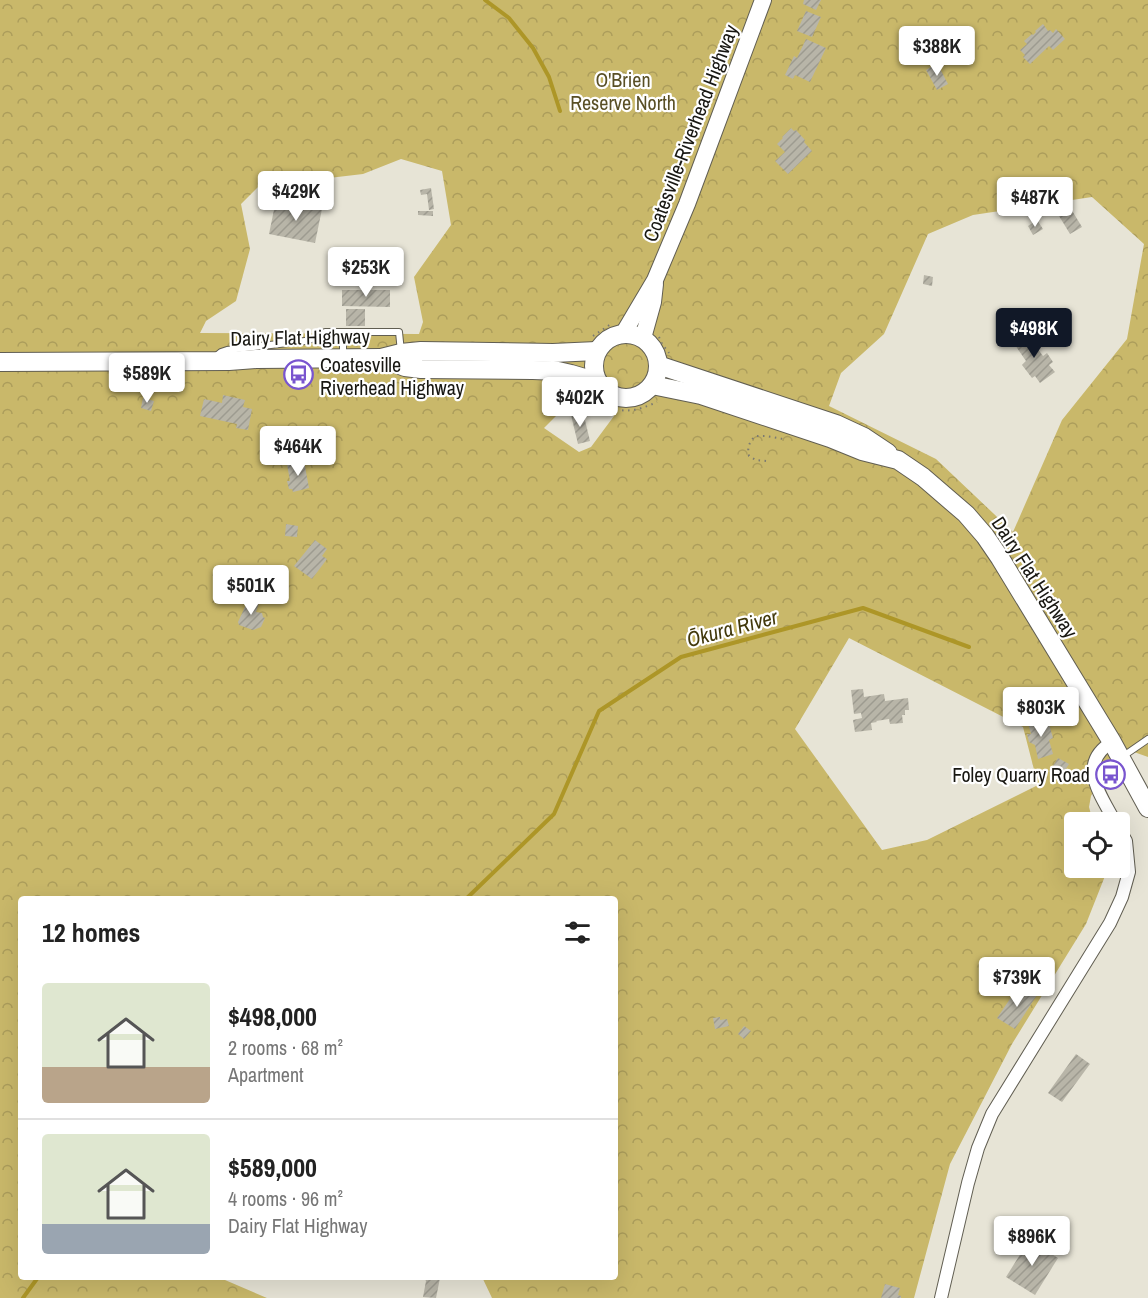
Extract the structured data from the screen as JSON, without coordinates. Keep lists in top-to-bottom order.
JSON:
{
  "streets": {
    "main road": ["Coatesville-Riverhead Highway", "Dairy Flat Highway"]
  },
  "water": ["Ōkura River"],
  "parks": ["O'Brien Reserve North"],
  "places": {
    "bus stop": ["Coatesville Riverhead Highway", "Foley Quarry Road"]
  },
  "page": {
    "price": [
      "$388K",
      "$429K",
      "$487K",
      "$253K",
      "$498K",
      "$589K",
      "$402K",
      "$464K",
      "$501K",
      "$803K",
      "$739K",
      "$896K"
    ],
    "heading": "12 homes",
    "list": [
      {
        "name": "$498,000",
        "note": "2 rooms · 68 m² · Apartment"
      },
      {
        "name": "$589,000",
        "note": "4 rooms · 96 m² · Dairy Flat Highway"
      }
    ]
  }
}
